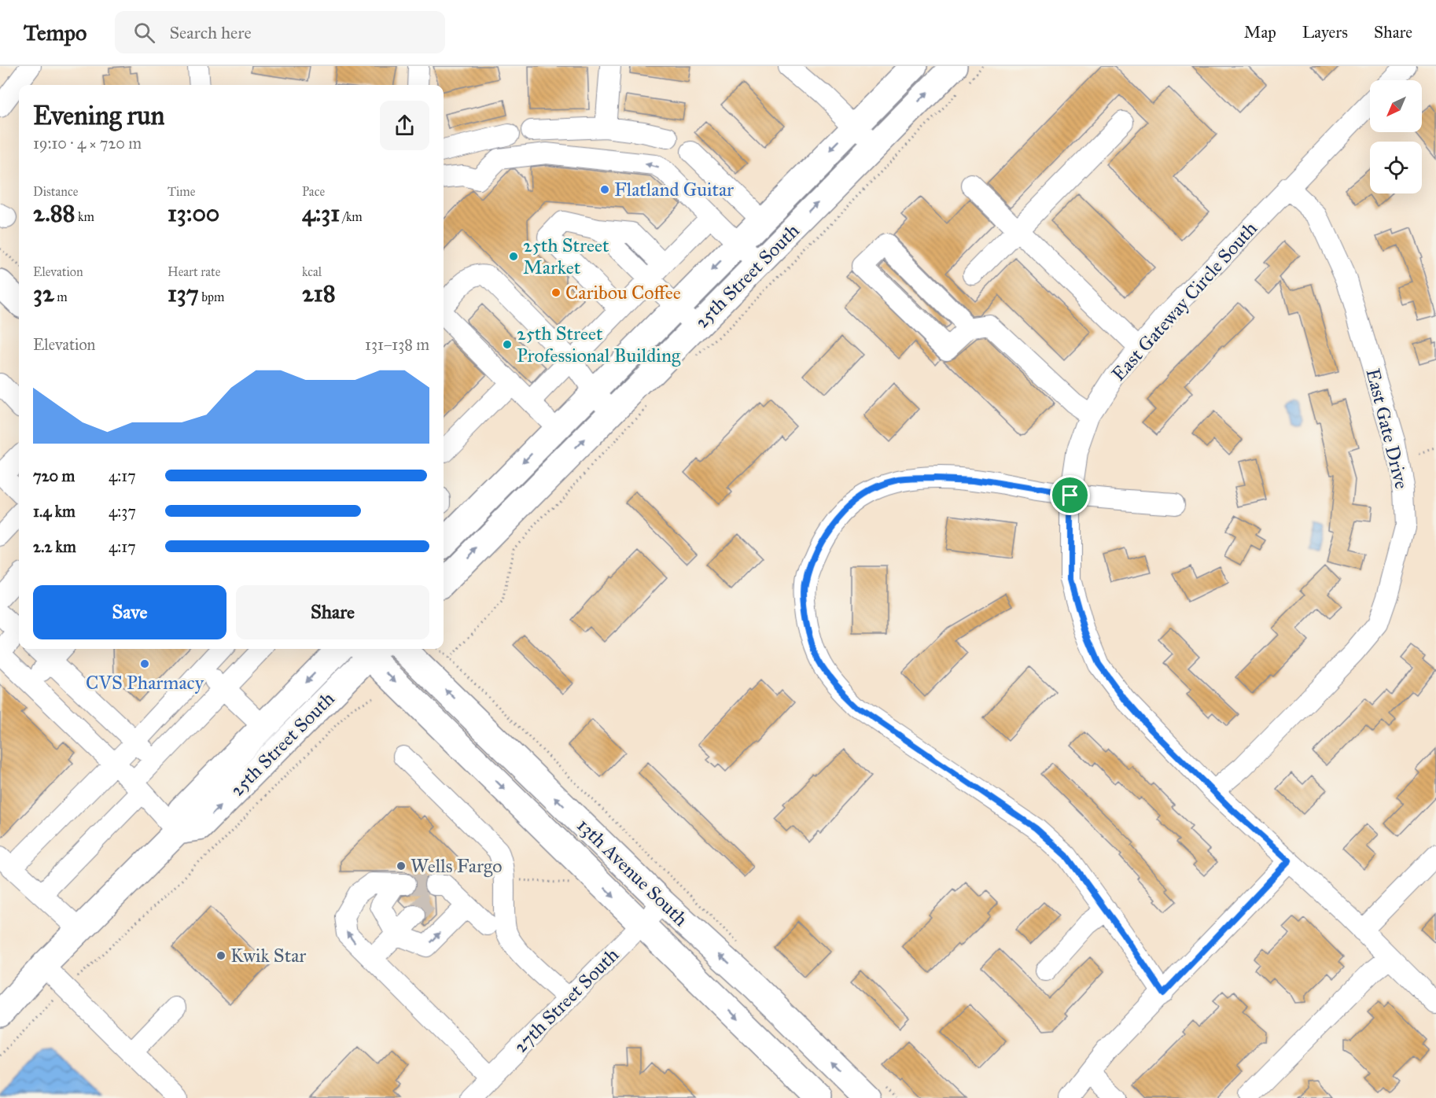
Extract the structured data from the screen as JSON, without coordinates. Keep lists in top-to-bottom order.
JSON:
{
  "streets": {
    "main road": ["25th Street South", "13th Avenue South"],
    "street": ["East Gateway Circle South", "East Gate Drive", "27th Street South"]
  },
  "crossings": [
    ["25th Street South", "13th Avenue South"],
    ["East Gateway Circle South", "East Gate Drive"],
    ["13th Avenue South", "27th Street South"]
  ],
  "places": [
    "Flatland Guitar",
    "25th Street Market",
    "Caribou Coffee",
    "25th Street Professional Building",
    "CVS Pharmacy",
    "Wells Fargo",
    "Kwik Star"
  ],
  "north": "bottom left",
  "page": {
    "header": "Tempo",
    "search": "Search here",
    "nav": ["Map", "Layers", "Share"],
    "heading": ["Evening run", "19:10 · 4 × 720 m"],
    "stats": [
      ["Distance", "2.88 km"],
      ["Time", "13:00"],
      ["Pace", "4:31 /km"],
      ["Elevation", "32 m"],
      ["Heart rate", "137 bpm"],
      ["kcal", "218"]
    ],
    "chart": ["Elevation", "131–138 m"],
    "list": [
      {
        "name": "720 m",
        "note": "4:17"
      },
      {
        "name": "1.4 km",
        "note": "4:37"
      },
      {
        "name": "2.2 km",
        "note": "4:17"
      }
    ],
    "buttons": ["Save", "Share"]
  }
}
